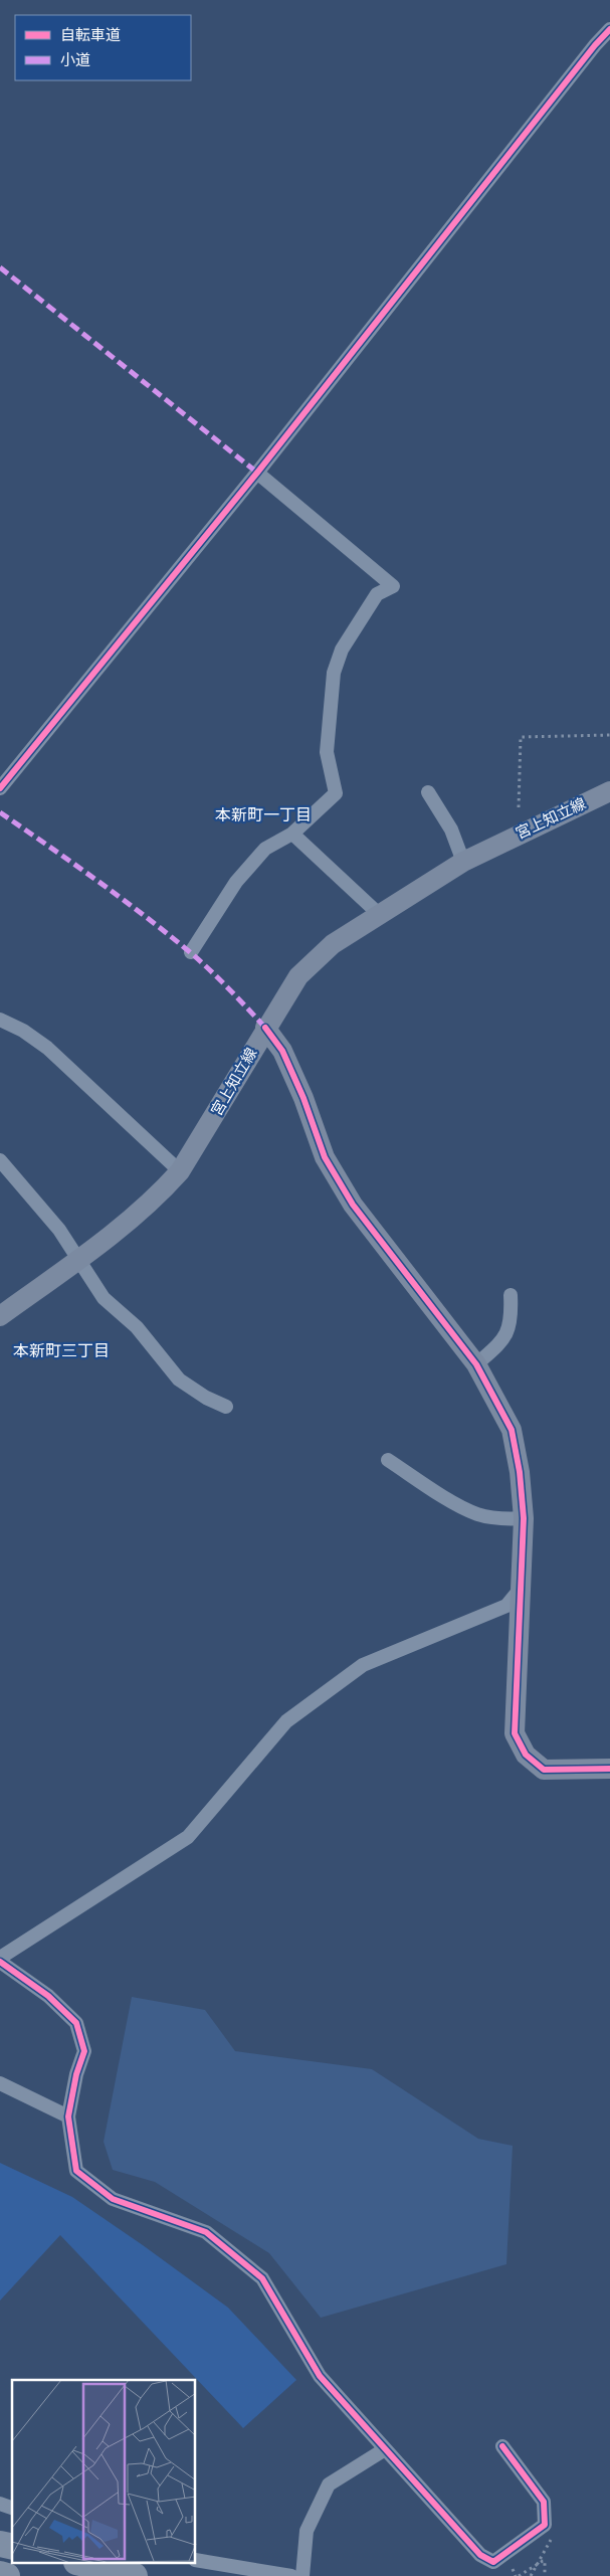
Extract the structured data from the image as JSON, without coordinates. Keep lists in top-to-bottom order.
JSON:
{
  "streets": {
    "street": ["宮上知立線"]
  },
  "districts": ["本新町一丁目", "本新町三丁目"],
  "legend": ["自転車道", "小道"]
}
